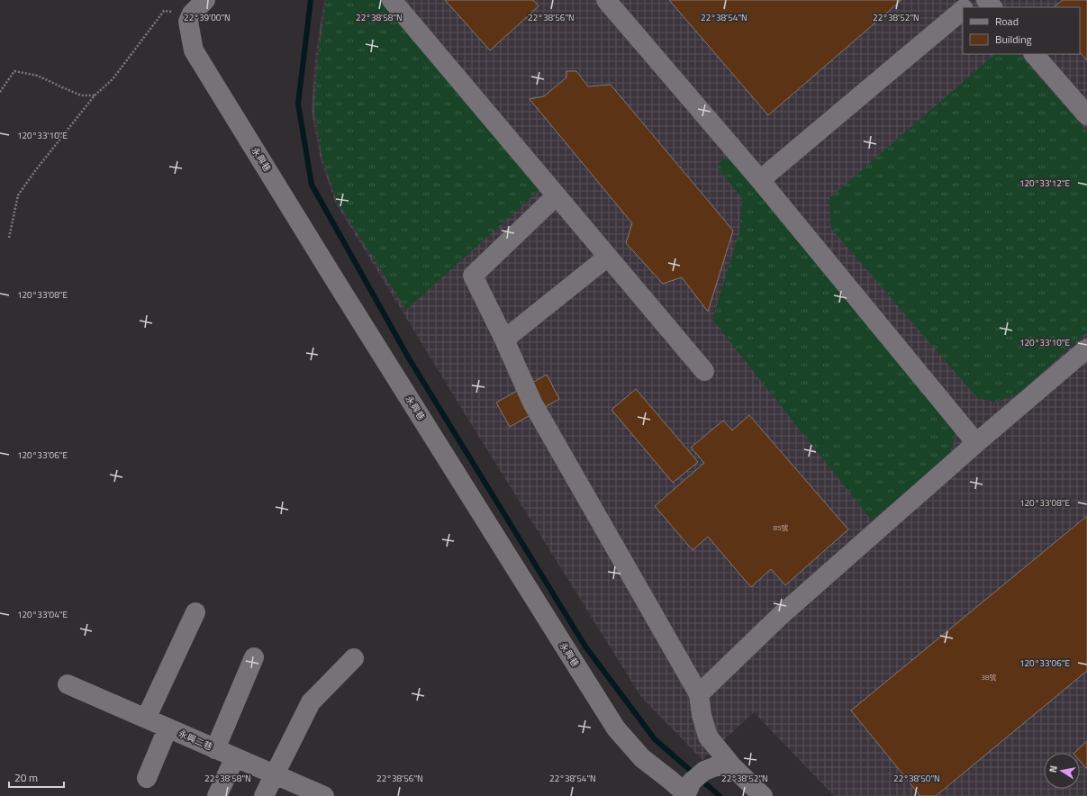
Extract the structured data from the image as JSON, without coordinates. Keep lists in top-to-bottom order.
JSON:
{
  "streets": {
    "street": ["永興巷", "永興二巷"]
  },
  "house_numbers": ["85號", "38號"],
  "legend": ["Road", "Building"],
  "scale_bar": "20 m",
  "north": "left",
  "coordinates": [
    "22°39'00\"N",
    "22°38'58\"N",
    "22°38'56\"N",
    "22°38'54\"N",
    "22°38'52\"N",
    "120°33'10\"E",
    "120°33'12\"E",
    "120°33'08\"E",
    "120°33'06\"E",
    "120°33'04\"E",
    "22°38'50\"N"
  ]
}
